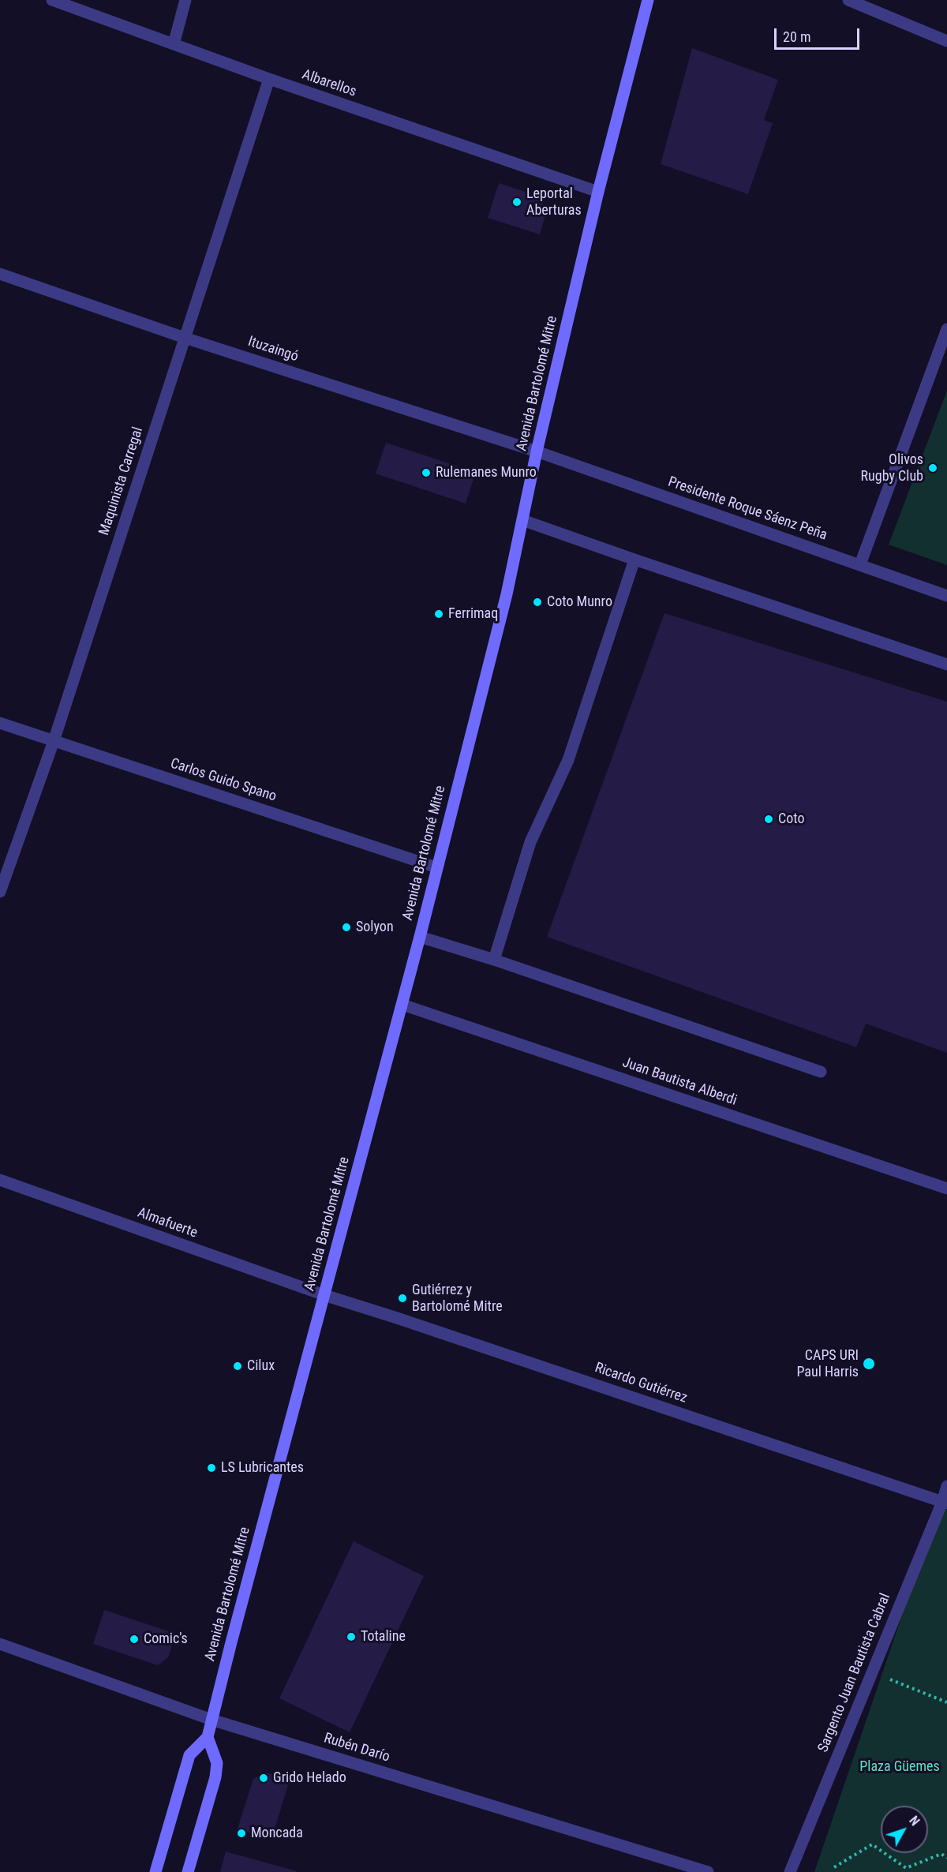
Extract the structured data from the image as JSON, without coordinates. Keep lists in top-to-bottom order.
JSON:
{
  "streets": {
    "main road": ["Avenida Bartolomé Mitre"],
    "street": [
      "Albarellos",
      "Ituzaingó",
      "Maquinista Carregal",
      "Presidente Roque Sáenz Peña",
      "Carlos Guido Spano",
      "Juan Bautista Alberdi",
      "Almafuerte",
      "Ricardo Gutiérrez",
      "Sargento Juan Bautista Cabral",
      "Rubén Darío"
    ]
  },
  "crossings": [
    ["Albarellos", "Avenida Bartolomé Mitre"],
    ["Albarellos", "Maquinista Carregal"],
    ["Ituzaingó", "Avenida Bartolomé Mitre"],
    ["Ituzaingó", "Maquinista Carregal"],
    ["Ituzaingó", "Presidente Roque Sáenz Peña"],
    ["Avenida Bartolomé Mitre", "Presidente Roque Sáenz Peña"],
    ["Avenida Bartolomé Mitre", "Carlos Guido Spano"],
    ["Avenida Bartolomé Mitre", "Juan Bautista Alberdi"],
    ["Avenida Bartolomé Mitre", "Almafuerte"],
    ["Avenida Bartolomé Mitre", "Ricardo Gutiérrez"],
    ["Avenida Bartolomé Mitre", "Rubén Darío"],
    ["Maquinista Carregal", "Carlos Guido Spano"],
    ["Almafuerte", "Ricardo Gutiérrez"],
    ["Ricardo Gutiérrez", "Sargento Juan Bautista Cabral"]
  ],
  "parks": ["Plaza Güemes"],
  "places": [
    "Leportal Aberturas",
    "Olivos Rugby Club",
    "Rulemanes Munro",
    "Coto Munro",
    "Ferrimaq",
    "Coto",
    "Solyon",
    "Gutiérrez y Bartolomé Mitre",
    "CAPS URI Paul Harris",
    "Cilux",
    "LS Lubricantes",
    "Totaline",
    "Comic's",
    "Grido Helado",
    "Moncada"
  ],
  "scale_bar": "20 m",
  "north": "top right"
}
